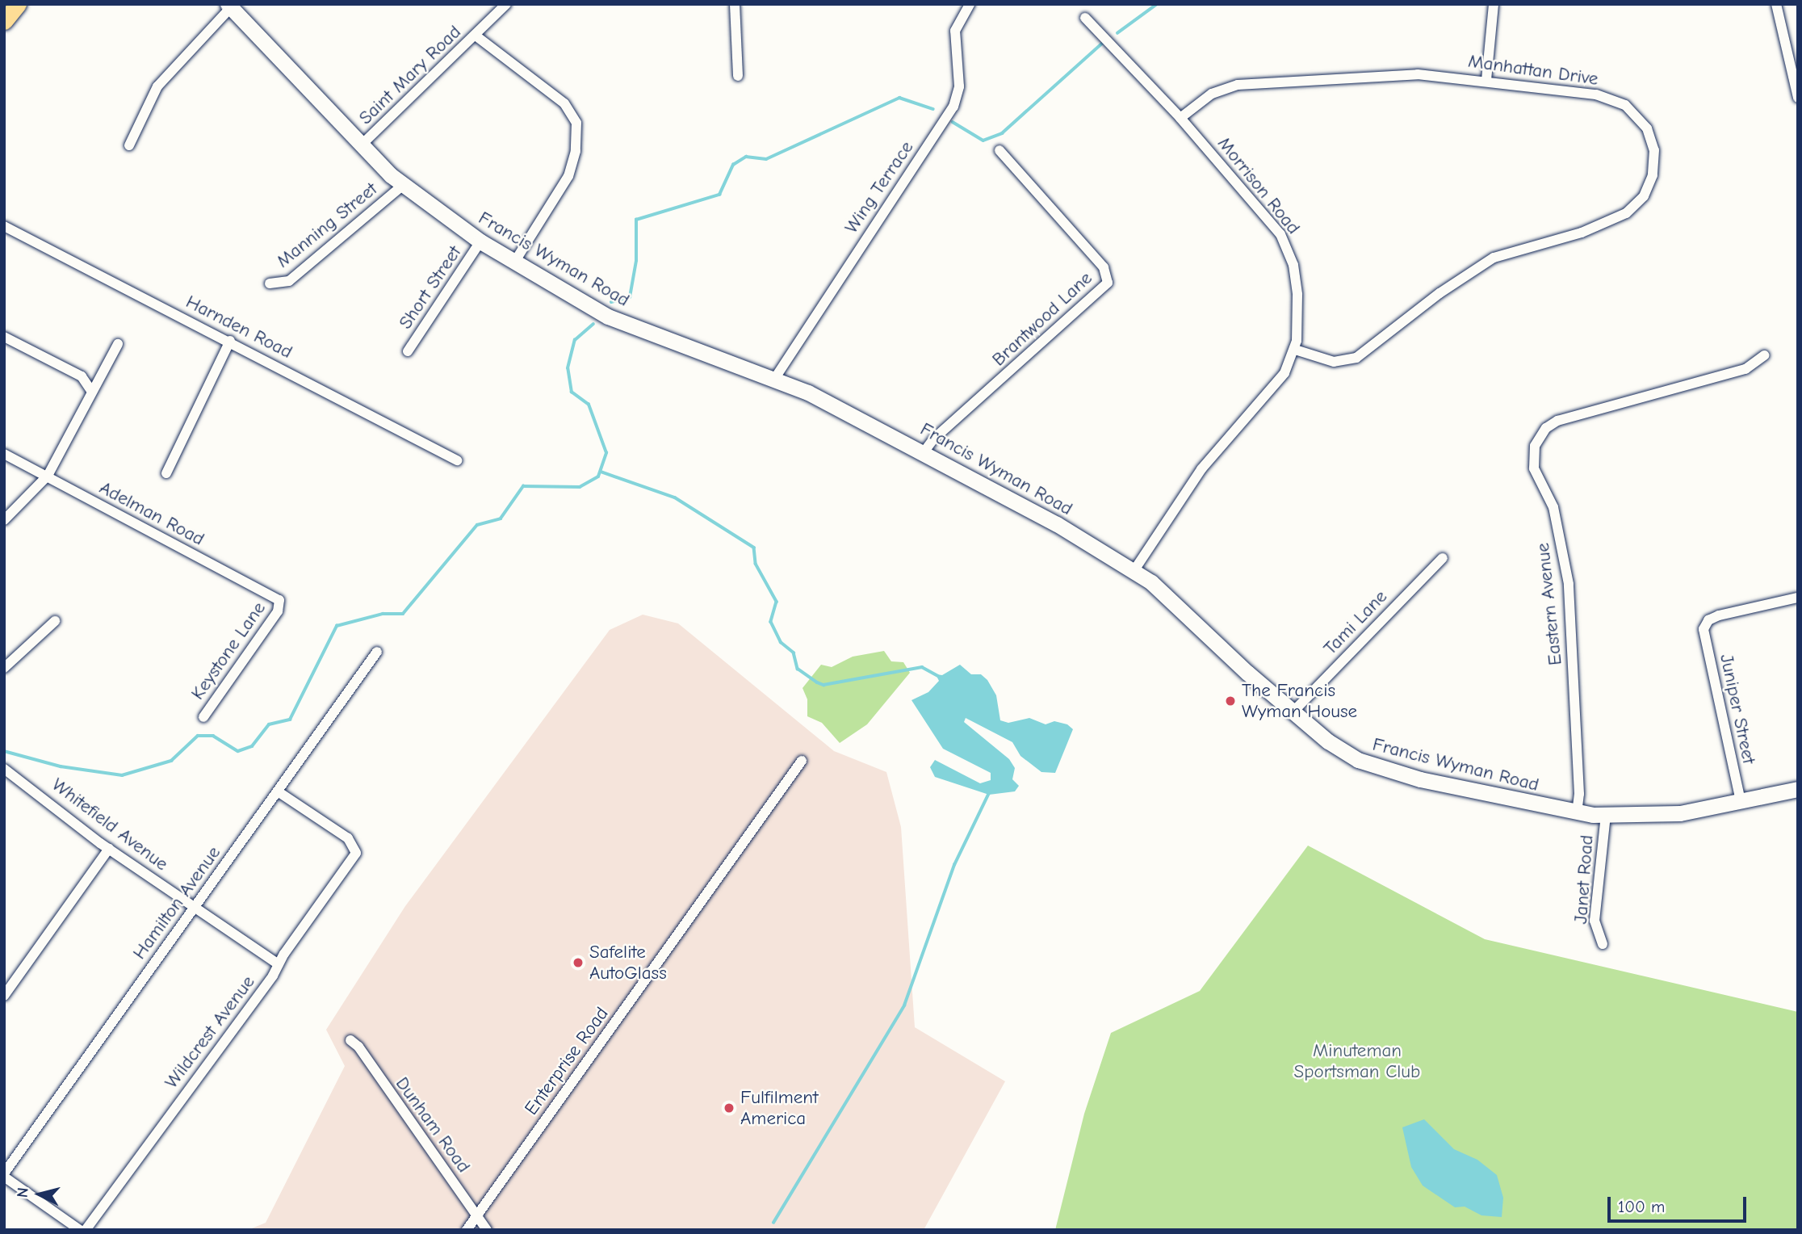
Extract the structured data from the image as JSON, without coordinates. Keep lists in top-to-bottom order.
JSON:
{
  "streets": {
    "main road": ["Francis Wyman Road"],
    "street": [
      "Manhattan Drive",
      "Saint Mary Road",
      "Morrison Road",
      "Wing Terrace",
      "Manning Street",
      "Short Street",
      "Brantwood Lane",
      "Harnden Road",
      "Adelman Road",
      "Eastern Avenue",
      "Tami Lane",
      "Keystone Lane",
      "Juniper Street",
      "Whitefield Avenue",
      "Janet Road",
      "Hamilton Avenue",
      "Wildcrest Avenue",
      "Enterprise Road",
      "Dunham Road"
    ]
  },
  "crossings": [
    ["Manhattan Drive", "Morrison Road"],
    ["Saint Mary Road", "Francis Wyman Road"],
    ["Morrison Road", "Francis Wyman Road"],
    ["Wing Terrace", "Francis Wyman Road"],
    ["Manning Street", "Francis Wyman Road"],
    ["Francis Wyman Road", "Short Street"],
    ["Francis Wyman Road", "Brantwood Lane"],
    ["Francis Wyman Road", "Eastern Avenue"],
    ["Francis Wyman Road", "Tami Lane"],
    ["Francis Wyman Road", "Juniper Street"],
    ["Francis Wyman Road", "Janet Road"],
    ["Adelman Road", "Keystone Lane"],
    ["Whitefield Avenue", "Hamilton Avenue"],
    ["Whitefield Avenue", "Wildcrest Avenue"],
    ["Hamilton Avenue", "Wildcrest Avenue"],
    ["Enterprise Road", "Dunham Road"]
  ],
  "parks": ["Minuteman Sportsman Club"],
  "places": ["The Francis Wyman House", "Safelite AutoGlass", "Fulfilment America"],
  "scale_bar": "100 m",
  "north": "left"
}
